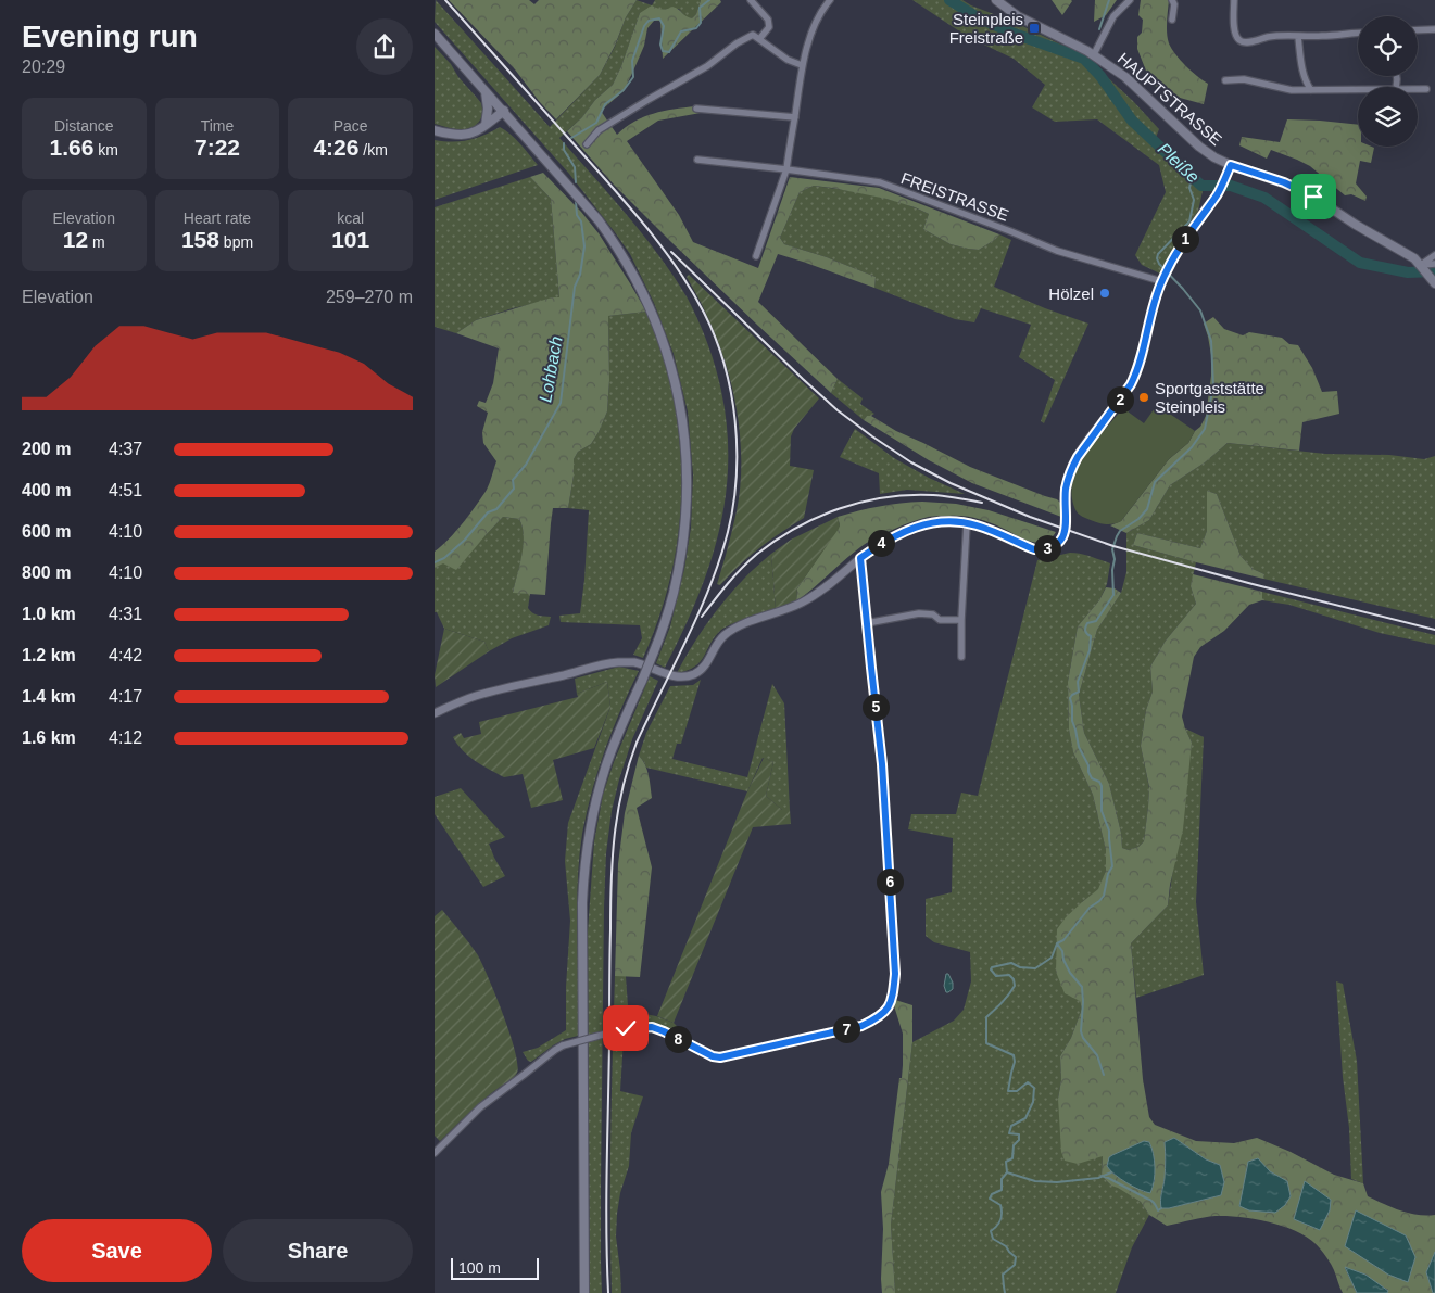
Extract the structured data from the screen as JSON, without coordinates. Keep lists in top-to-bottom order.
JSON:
{
  "streets": {
    "main road": ["HAUPTSTRASSE"],
    "street": ["FREISTRASSE"]
  },
  "water": ["Pleiße", "Lohbach"],
  "places": {
    "transit": ["Steinpleis Freistraße"],
    "other": ["Hölzel", "Sportgaststätte Steinpleis"]
  },
  "scale_bar": "100 m",
  "page": {
    "heading": ["Evening run", "20:29"],
    "stats": [
      ["Distance", "1.66 km"],
      ["Time", "7:22"],
      ["Pace", "4:26 /km"],
      ["Elevation", "12 m"],
      ["Heart rate", "158 bpm"],
      ["kcal", "101"]
    ],
    "pins": [
      "1",
      "2",
      "4",
      "3",
      "5",
      "6",
      "7",
      "8"
    ],
    "chart": ["Elevation", "259–270 m"],
    "list": [
      {
        "name": "200 m",
        "note": "4:37"
      },
      {
        "name": "400 m",
        "note": "4:51"
      },
      {
        "name": "600 m",
        "note": "4:10"
      },
      {
        "name": "800 m",
        "note": "4:10"
      },
      {
        "name": "1.0 km",
        "note": "4:31"
      },
      {
        "name": "1.2 km",
        "note": "4:42"
      },
      {
        "name": "1.4 km",
        "note": "4:17"
      },
      {
        "name": "1.6 km",
        "note": "4:12"
      }
    ],
    "buttons": ["Save", "Share"],
    "scale": "100 m"
  }
}
